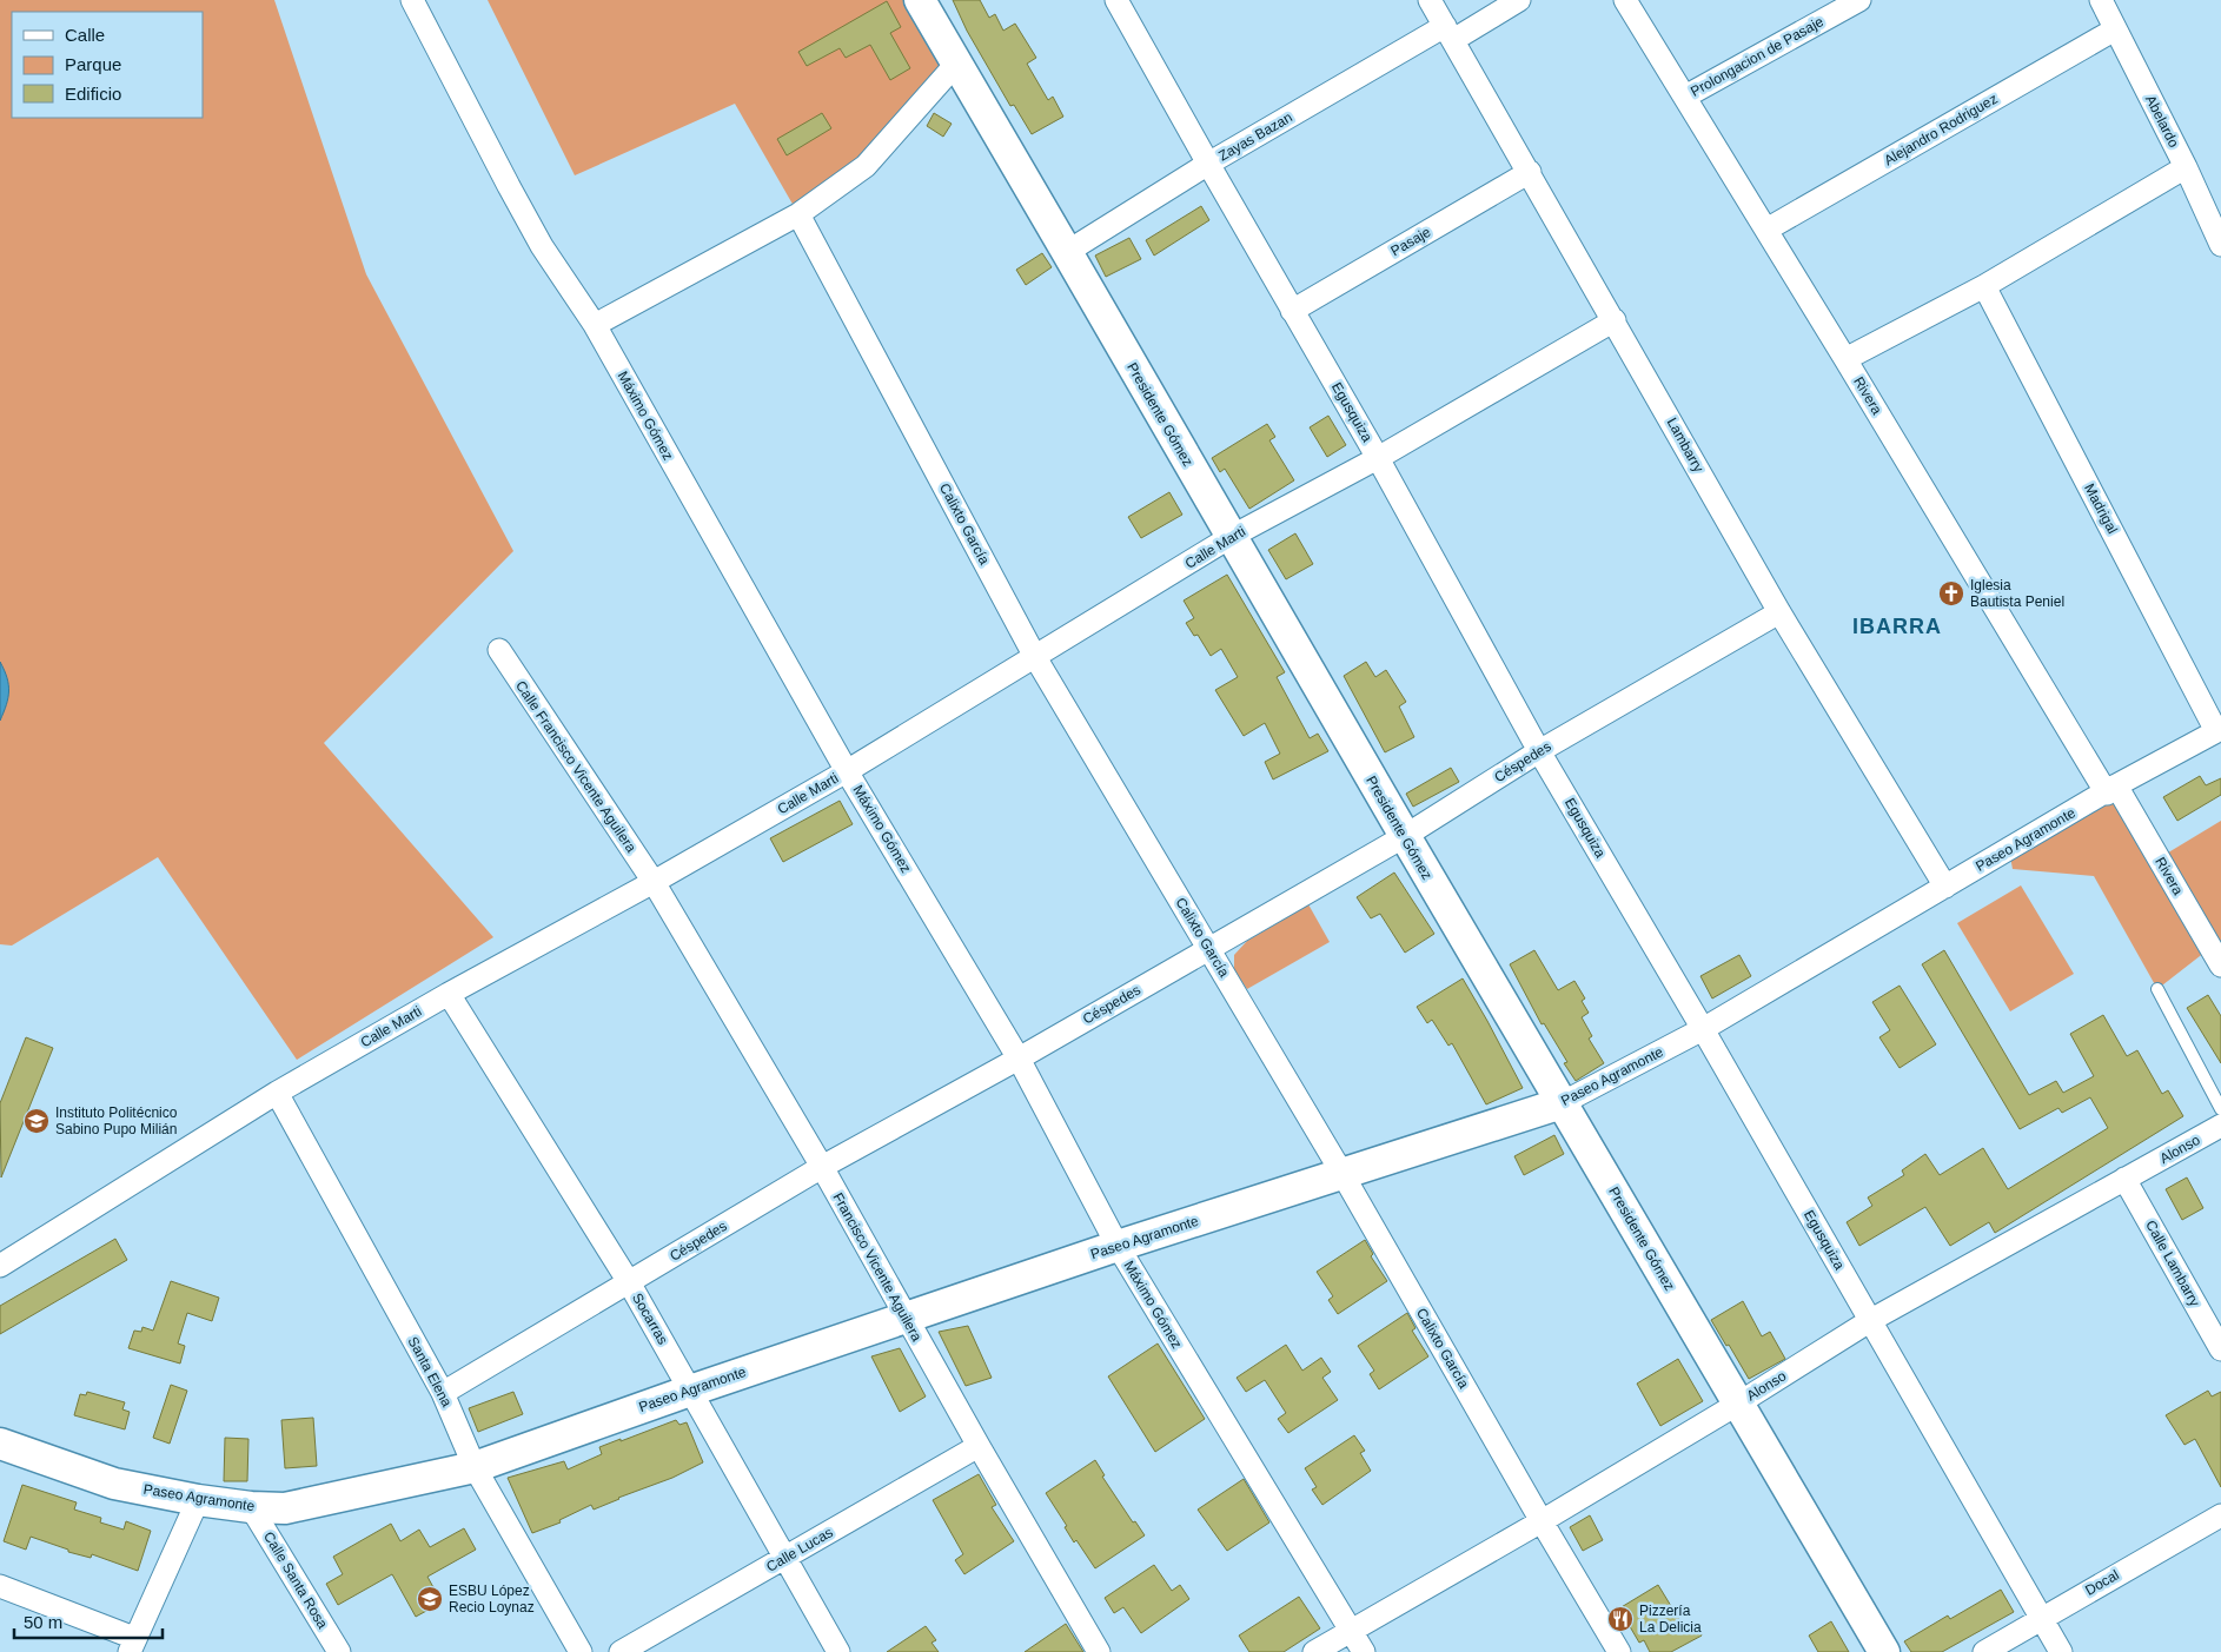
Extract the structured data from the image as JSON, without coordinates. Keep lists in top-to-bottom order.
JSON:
{
  "streets": {
    "main road": ["Presidente Gómez", "Paseo Agramonte"],
    "street": [
      "Prolongacion de Pasaje",
      "Abelardo",
      "Alejandro Rodriguez",
      "Zayas Bazan",
      "Pasaje",
      "Rivera",
      "Egusquiza",
      "Máximo Gómez",
      "Lambarry",
      "Madrigal",
      "Calixto García",
      "Calle Marti",
      "Céspedes",
      "Calle Francisco Vicente Aguilera",
      "Alonso",
      "Calle Lambarry",
      "Francisco Vicente Aguilera",
      "Socarras",
      "Santa Elena",
      "Calle Lucas",
      "Calle Santa Rosa",
      "Docal"
    ]
  },
  "crossings": [
    ["Prolongacion de Pasaje", "Rivera"],
    ["Abelardo", "Alejandro Rodriguez"],
    ["Alejandro Rodriguez", "Rivera"],
    ["Zayas Bazan", "Egusquiza"],
    ["Zayas Bazan", "Presidente Gómez"],
    ["Zayas Bazan", "Lambarry"],
    ["Pasaje", "Egusquiza"],
    ["Pasaje", "Lambarry"],
    ["Rivera", "Paseo Agramonte"],
    ["Egusquiza", "Calle Marti"],
    ["Egusquiza", "Céspedes"],
    ["Egusquiza", "Paseo Agramonte"],
    ["Egusquiza", "Alonso"],
    ["Egusquiza", "Docal"],
    ["Presidente Gómez", "Calle Marti"],
    ["Presidente Gómez", "Céspedes"],
    ["Presidente Gómez", "Paseo Agramonte"],
    ["Presidente Gómez", "Alonso"],
    ["Máximo Gómez", "Calle Marti"],
    ["Máximo Gómez", "Céspedes"],
    ["Máximo Gómez", "Paseo Agramonte"],
    ["Máximo Gómez", "Alonso"],
    ["Lambarry", "Calle Marti"],
    ["Lambarry", "Céspedes"],
    ["Lambarry", "Paseo Agramonte"],
    ["Madrigal", "Paseo Agramonte"],
    ["Calixto García", "Calle Marti"],
    ["Calixto García", "Céspedes"],
    ["Calixto García", "Paseo Agramonte"],
    ["Calixto García", "Alonso"],
    ["Calle Marti", "Calle Francisco Vicente Aguilera"],
    ["Calle Marti", "Francisco Vicente Aguilera"],
    ["Calle Marti", "Socarras"],
    ["Calle Marti", "Santa Elena"],
    ["Céspedes", "Francisco Vicente Aguilera"],
    ["Céspedes", "Socarras"],
    ["Céspedes", "Santa Elena"],
    ["Calle Francisco Vicente Aguilera", "Francisco Vicente Aguilera"],
    ["Paseo Agramonte", "Francisco Vicente Aguilera"],
    ["Paseo Agramonte", "Socarras"],
    ["Paseo Agramonte", "Santa Elena"],
    ["Paseo Agramonte", "Calle Santa Rosa"],
    ["Alonso", "Calle Lambarry"],
    ["Francisco Vicente Aguilera", "Calle Lucas"],
    ["Socarras", "Calle Lucas"]
  ],
  "districts": ["IBARRA"],
  "places": {
    "church": ["Iglesia Bautista Peniel"],
    "school or university": ["Instituto Politécnico Sabino Pupo Milián", "ESBU López Recio Loynaz"],
    "restaurant": ["Pizzería La Delicia"]
  },
  "legend": ["Calle", "Parque", "Edificio"],
  "scale_bar": "50 m"
}
